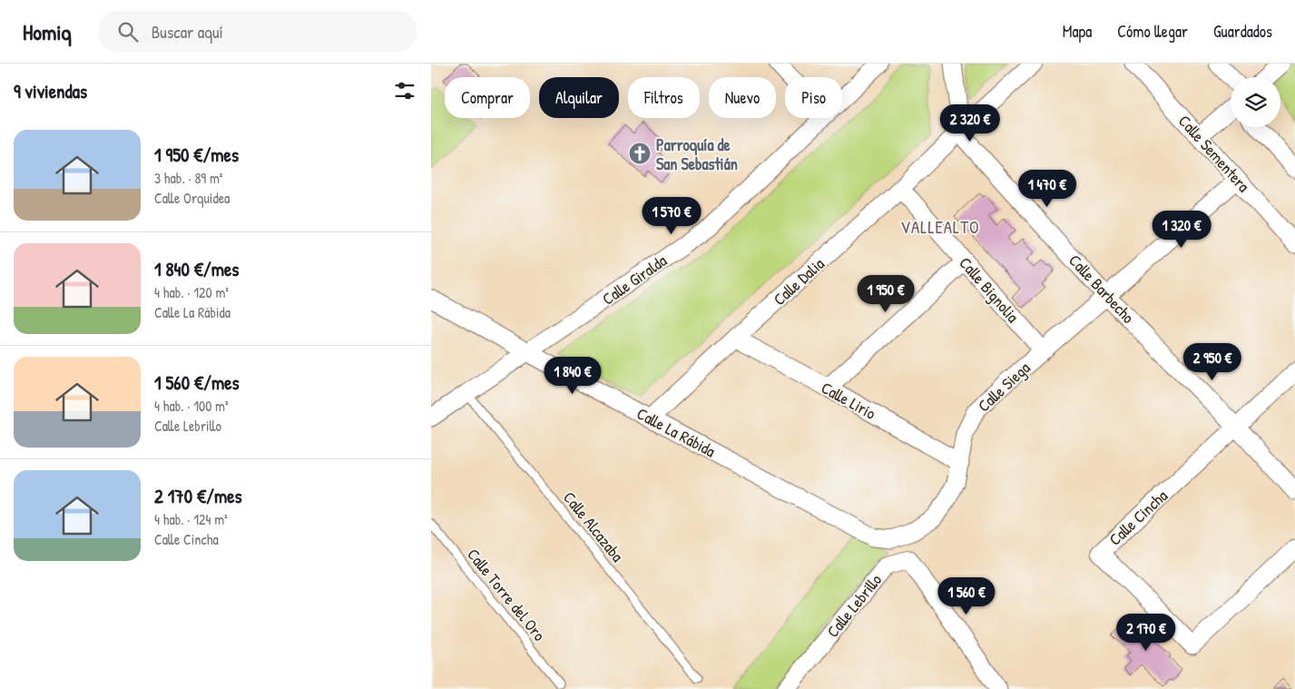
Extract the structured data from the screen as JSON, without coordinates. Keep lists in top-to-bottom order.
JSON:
{
  "streets": {
    "street": [
      "Calle Sementera",
      "Calle Giralda",
      "Calle Dalia",
      "Calle Barbecho",
      "Calle Bignolia",
      "Calle Siega",
      "Calle Lirio",
      "Calle La Rábida",
      "Calle Cincha",
      "Calle Lebrillo"
    ],
    "lane": ["Calle Alcazaba", "Calle Torre del Oro"]
  },
  "crossings": [
    ["Calle Sementera", "Calle Siega"],
    ["Calle Giralda", "Calle La Rábida"],
    ["Calle Giralda", "Calle Alcazaba"],
    ["Calle Dalia", "Calle Barbecho"],
    ["Calle Dalia", "Calle Bignolia"],
    ["Calle Dalia", "Calle Lirio"],
    ["Calle Dalia", "Calle La Rábida"],
    ["Calle Barbecho", "Calle Siega"],
    ["Calle Barbecho", "Calle Cincha"],
    ["Calle Bignolia", "Calle Siega"],
    ["Calle Siega", "Calle Lirio"],
    ["Calle Siega", "Calle La Rábida"]
  ],
  "districts": ["VALLEALTO"],
  "places": {
    "church": ["Parroquía de San Sebastián"]
  },
  "page": {
    "header": "Homiq",
    "search": "Buscar aquí",
    "nav": ["Mapa", "Cómo llegar", "Guardados"],
    "heading": "9 viviendas",
    "chip": [
      "Comprar",
      "Alquilar",
      "Filtros",
      "Nuevo",
      "Piso"
    ],
    "price": [
      "2 320 €",
      "1 470 €",
      "1 570 €",
      "1 320 €",
      "1 950 €",
      "2 950 €",
      "1 840 €",
      "1 560 €",
      "2 170 €"
    ],
    "list": [
      {
        "name": "1 950 €/mes",
        "note": "3 hab. · 89 m² · Calle Orquídea"
      },
      {
        "name": "1 840 €/mes",
        "note": "4 hab. · 120 m² · Calle La Rábida"
      },
      {
        "name": "1 560 €/mes",
        "note": "4 hab. · 100 m² · Calle Lebrillo"
      },
      {
        "name": "2 170 €/mes",
        "note": "4 hab. · 124 m² · Calle Cincha"
      }
    ]
  }
}
